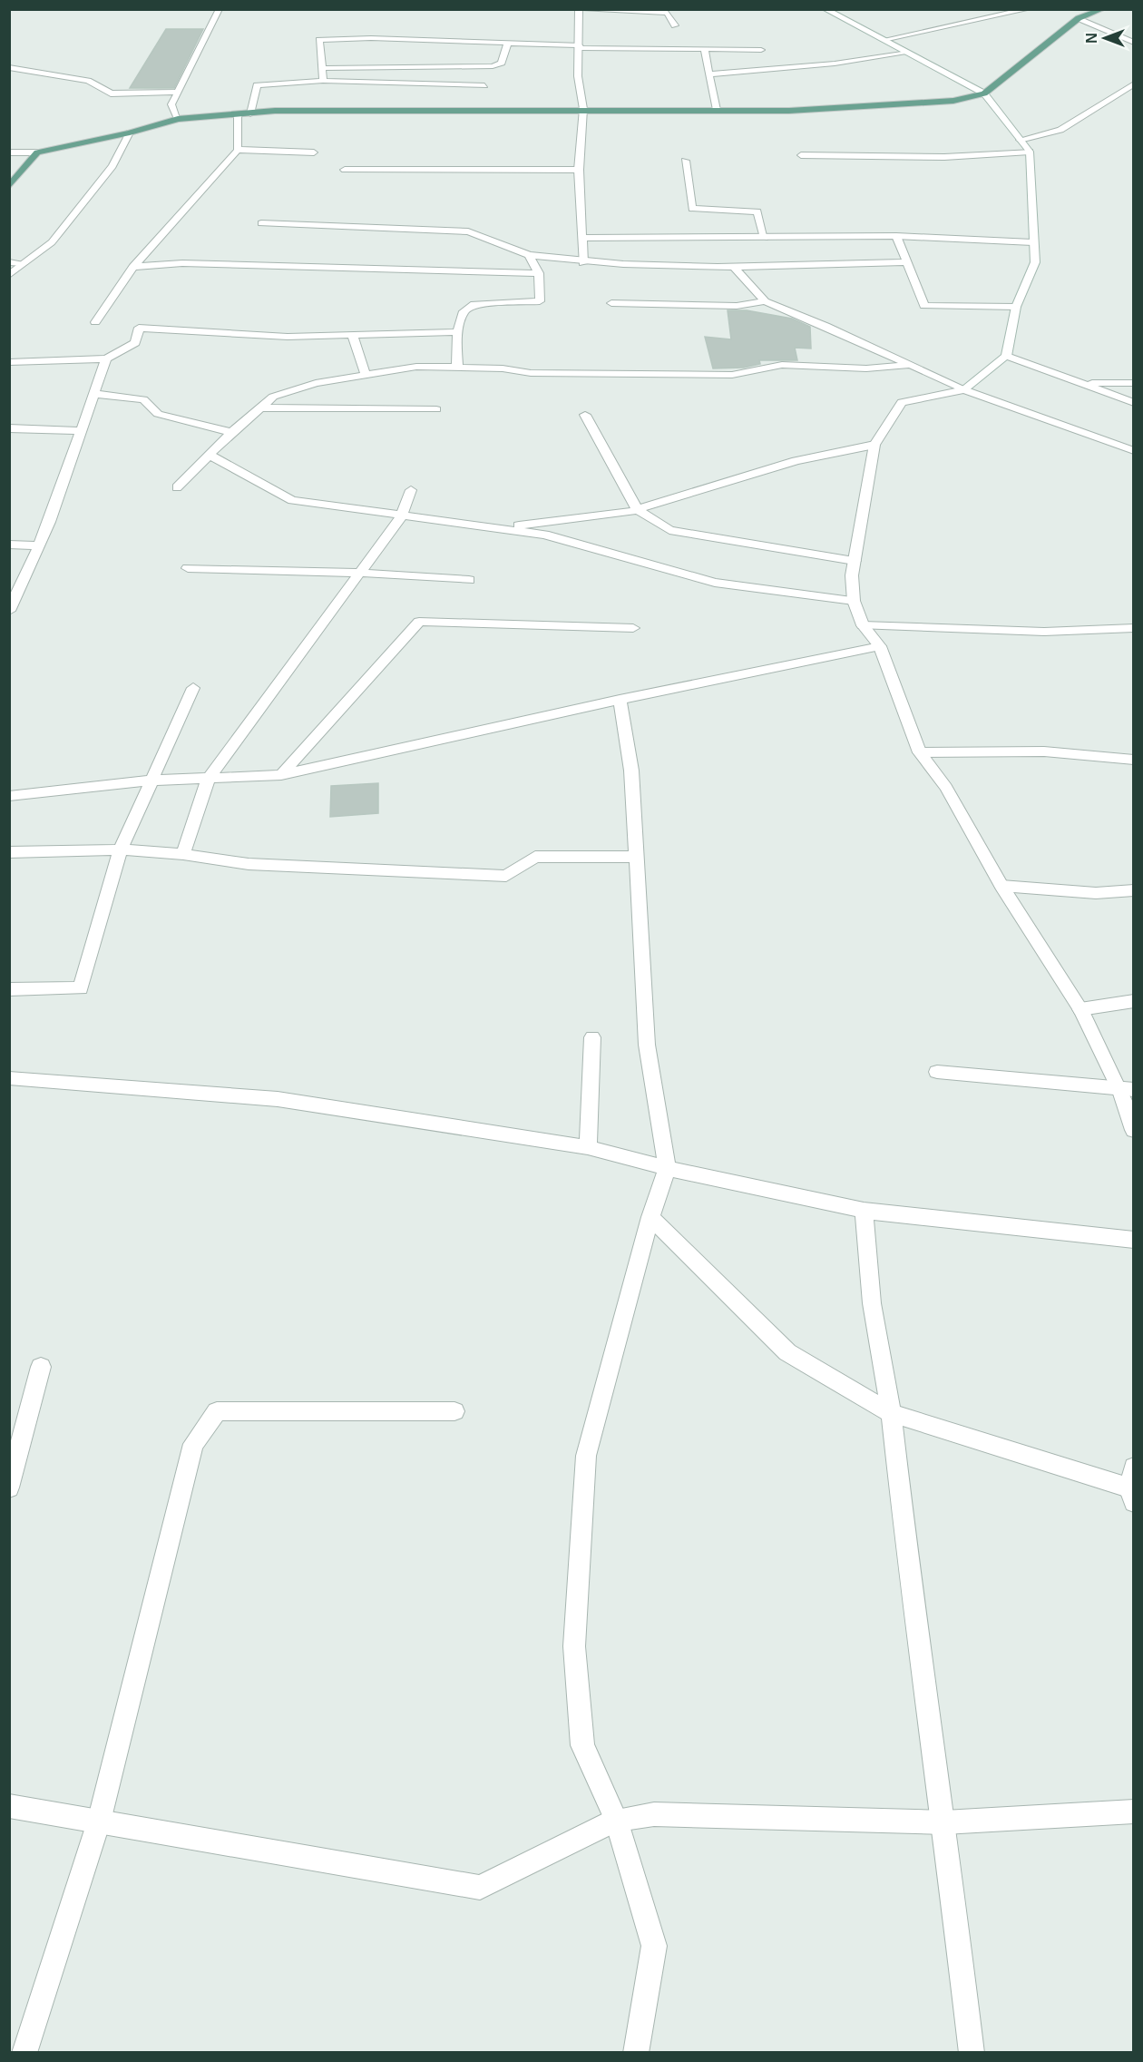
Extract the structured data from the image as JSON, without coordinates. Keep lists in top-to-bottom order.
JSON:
{
  "north": "left"
}
